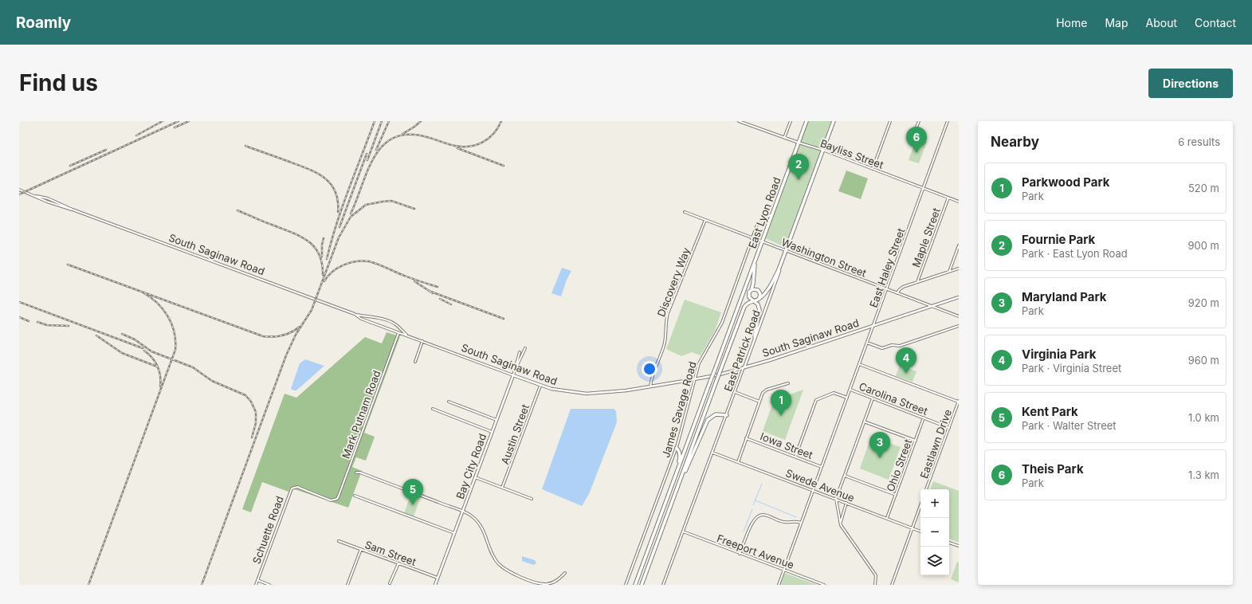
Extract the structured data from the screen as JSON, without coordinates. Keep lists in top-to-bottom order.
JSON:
{
  "streets": {
    "highway": ["East Lyon Road", "East Patrick Road"],
    "main road": ["South Saginaw Road", "Bay City Road"],
    "street": [
      "Bayliss Street",
      "Maple Street",
      "Washington Street",
      "East Haley Street",
      "Discovery Way",
      "Carolina Street",
      "James Savage Road",
      "Mark Putnam Road",
      "Austin Street",
      "Eastlawn Drive",
      "Iowa Street",
      "Ohio Street",
      "Swede Avenue",
      "Schuette Road",
      "Freeport Avenue",
      "Sam Street"
    ]
  },
  "crossings": [
    ["Bayliss Street", "East Lyon Road"],
    ["Bayliss Street", "Maple Street"],
    ["Bayliss Street", "East Haley Street"],
    ["Bayliss Street", "East Patrick Road"],
    ["East Lyon Road", "Washington Street"],
    ["East Lyon Road", "James Savage Road"],
    ["South Saginaw Road", "Washington Street"],
    ["South Saginaw Road", "East Haley Street"],
    ["South Saginaw Road", "Discovery Way"],
    ["South Saginaw Road", "East Patrick Road"],
    ["South Saginaw Road", "James Savage Road"],
    ["South Saginaw Road", "Mark Putnam Road"],
    ["South Saginaw Road", "Austin Street"],
    ["South Saginaw Road", "Bay City Road"],
    ["Washington Street", "East Haley Street"],
    ["Washington Street", "Discovery Way"],
    ["Washington Street", "East Patrick Road"],
    ["Washington Street", "James Savage Road"],
    ["East Haley Street", "Carolina Street"],
    ["East Haley Street", "Iowa Street"],
    ["East Haley Street", "Swede Avenue"],
    ["East Haley Street", "Freeport Avenue"],
    ["East Patrick Road", "Swede Avenue"],
    ["East Patrick Road", "Freeport Avenue"],
    ["Carolina Street", "Eastlawn Drive"],
    ["Carolina Street", "Iowa Street"],
    ["Carolina Street", "Ohio Street"],
    ["Mark Putnam Road", "Schuette Road"],
    ["Ohio Street", "Swede Avenue"],
    ["Bay City Road", "Sam Street"]
  ],
  "page": {
    "header": "Roamly",
    "nav": [
      "Home",
      "Map",
      "About",
      "Contact"
    ],
    "buttons": "Directions",
    "title": "Find us",
    "heading": ["Nearby", "6 results"],
    "pins": [
      "6",
      "2",
      "4",
      "1",
      "3",
      "5"
    ],
    "list": [
      {
        "mark": "1",
        "name": "Parkwood Park",
        "note": "Park",
        "value": "520 m"
      },
      {
        "mark": "2",
        "name": "Fournie Park",
        "note": "Park · East Lyon Road",
        "value": "900 m"
      },
      {
        "mark": "3",
        "name": "Maryland Park",
        "note": "Park",
        "value": "920 m"
      },
      {
        "mark": "4",
        "name": "Virginia Park",
        "note": "Park · Virginia Street",
        "value": "960 m"
      },
      {
        "mark": "5",
        "name": "Kent Park",
        "note": "Park · Walter Street",
        "value": "1.0 km"
      },
      {
        "mark": "6",
        "name": "Theis Park",
        "note": "Park",
        "value": "1.3 km"
      }
    ],
    "map_buttons": ["+", "−"]
  }
}
